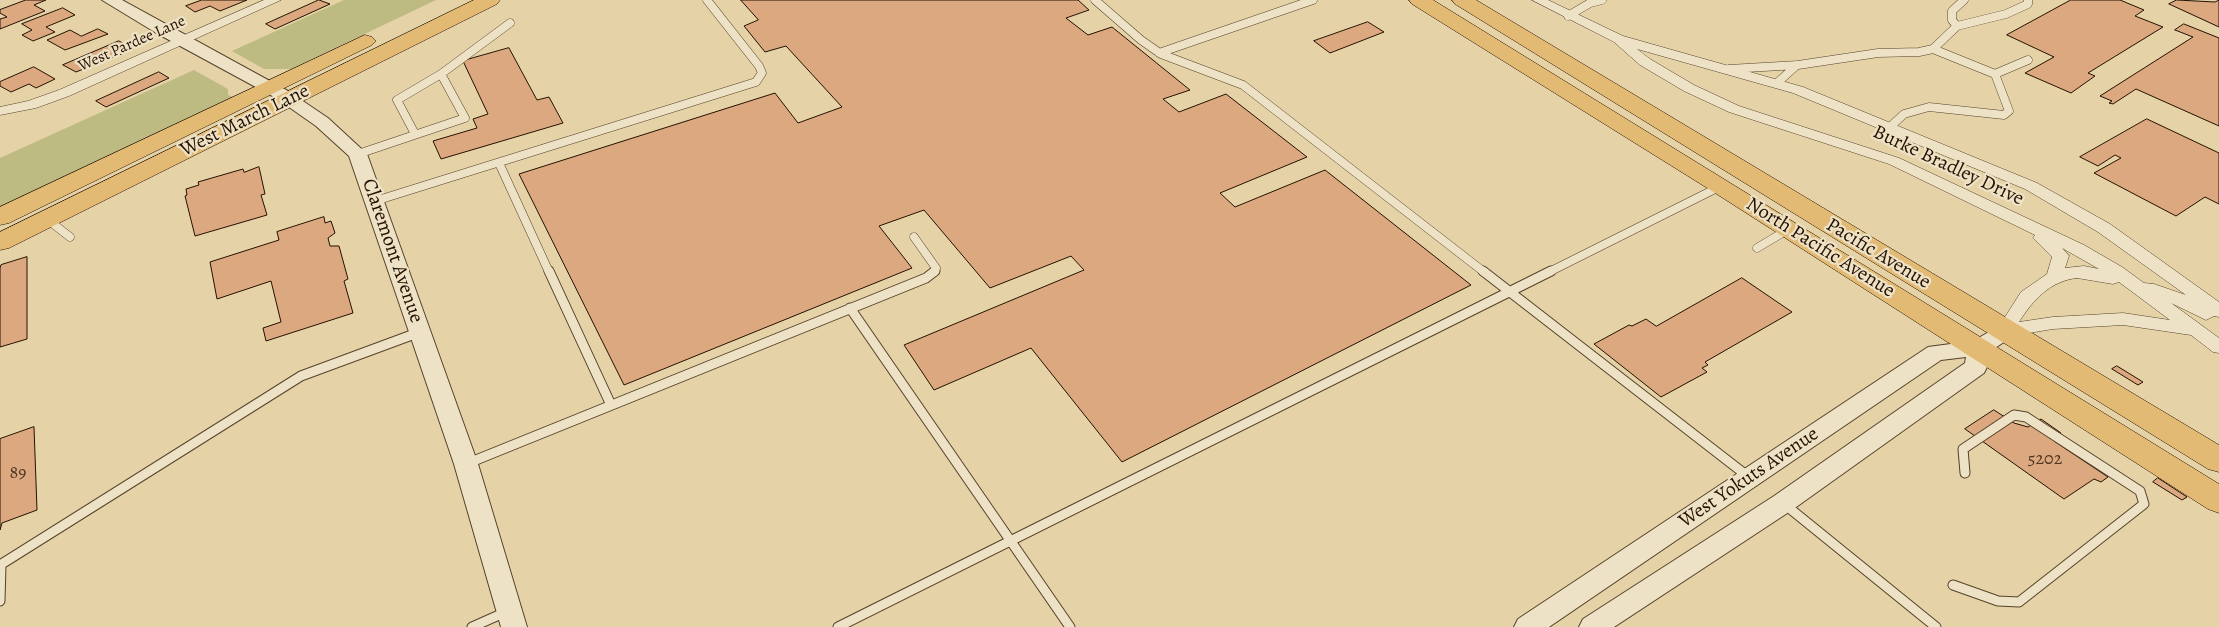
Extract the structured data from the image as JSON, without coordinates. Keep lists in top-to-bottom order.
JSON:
{
  "streets": {
    "main road": ["West March Lane", "North Pacific Avenue", "Pacific Avenue"],
    "street": [
      "West Pardee Lane",
      "Burke Bradley Drive",
      "Claremont Avenue",
      "West Yokuts Avenue"
    ]
  },
  "crossings": [
    ["West Pardee Lane", "Claremont Avenue"],
    ["West March Lane", "Claremont Avenue"],
    ["North Pacific Avenue", "West Yokuts Avenue"],
    ["Pacific Avenue", "West Yokuts Avenue"]
  ],
  "house_numbers": ["5202", "89"]
}
